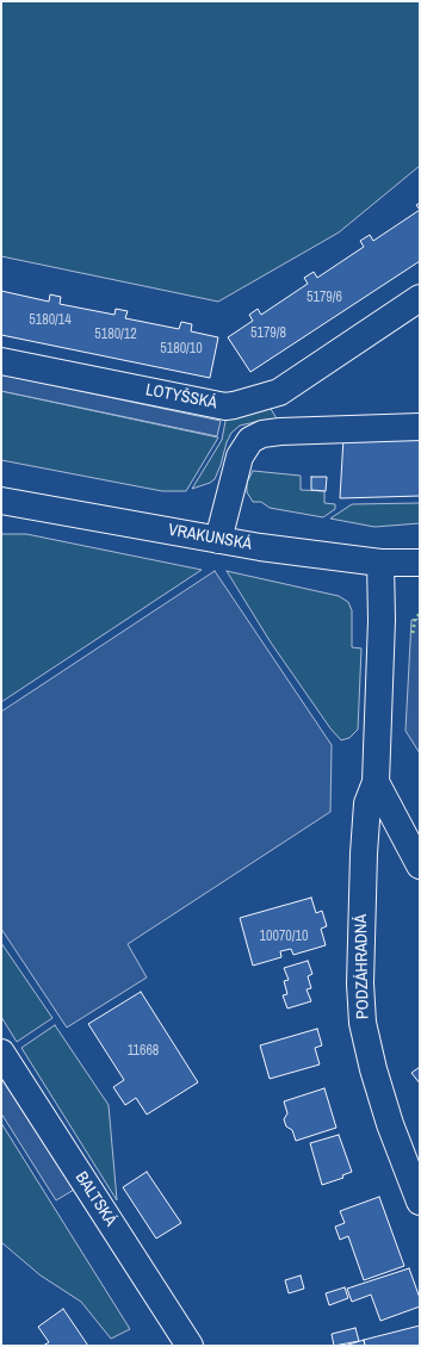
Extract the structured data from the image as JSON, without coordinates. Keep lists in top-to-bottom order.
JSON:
{
  "streets": {
    "street": [
      "LOTYŠSKÁ",
      "VRAKUNSKÁ",
      "PODZÁHRADNÁ",
      "BALTSKÁ"
    ]
  },
  "crossings": [
    ["VRAKUNSKÁ", "PODZÁHRADNÁ"]
  ],
  "house_numbers": [
    "5179/6",
    "5180/14",
    "5179/8",
    "5180/12",
    "5180/10",
    "10070/10",
    "11668"
  ]
}
